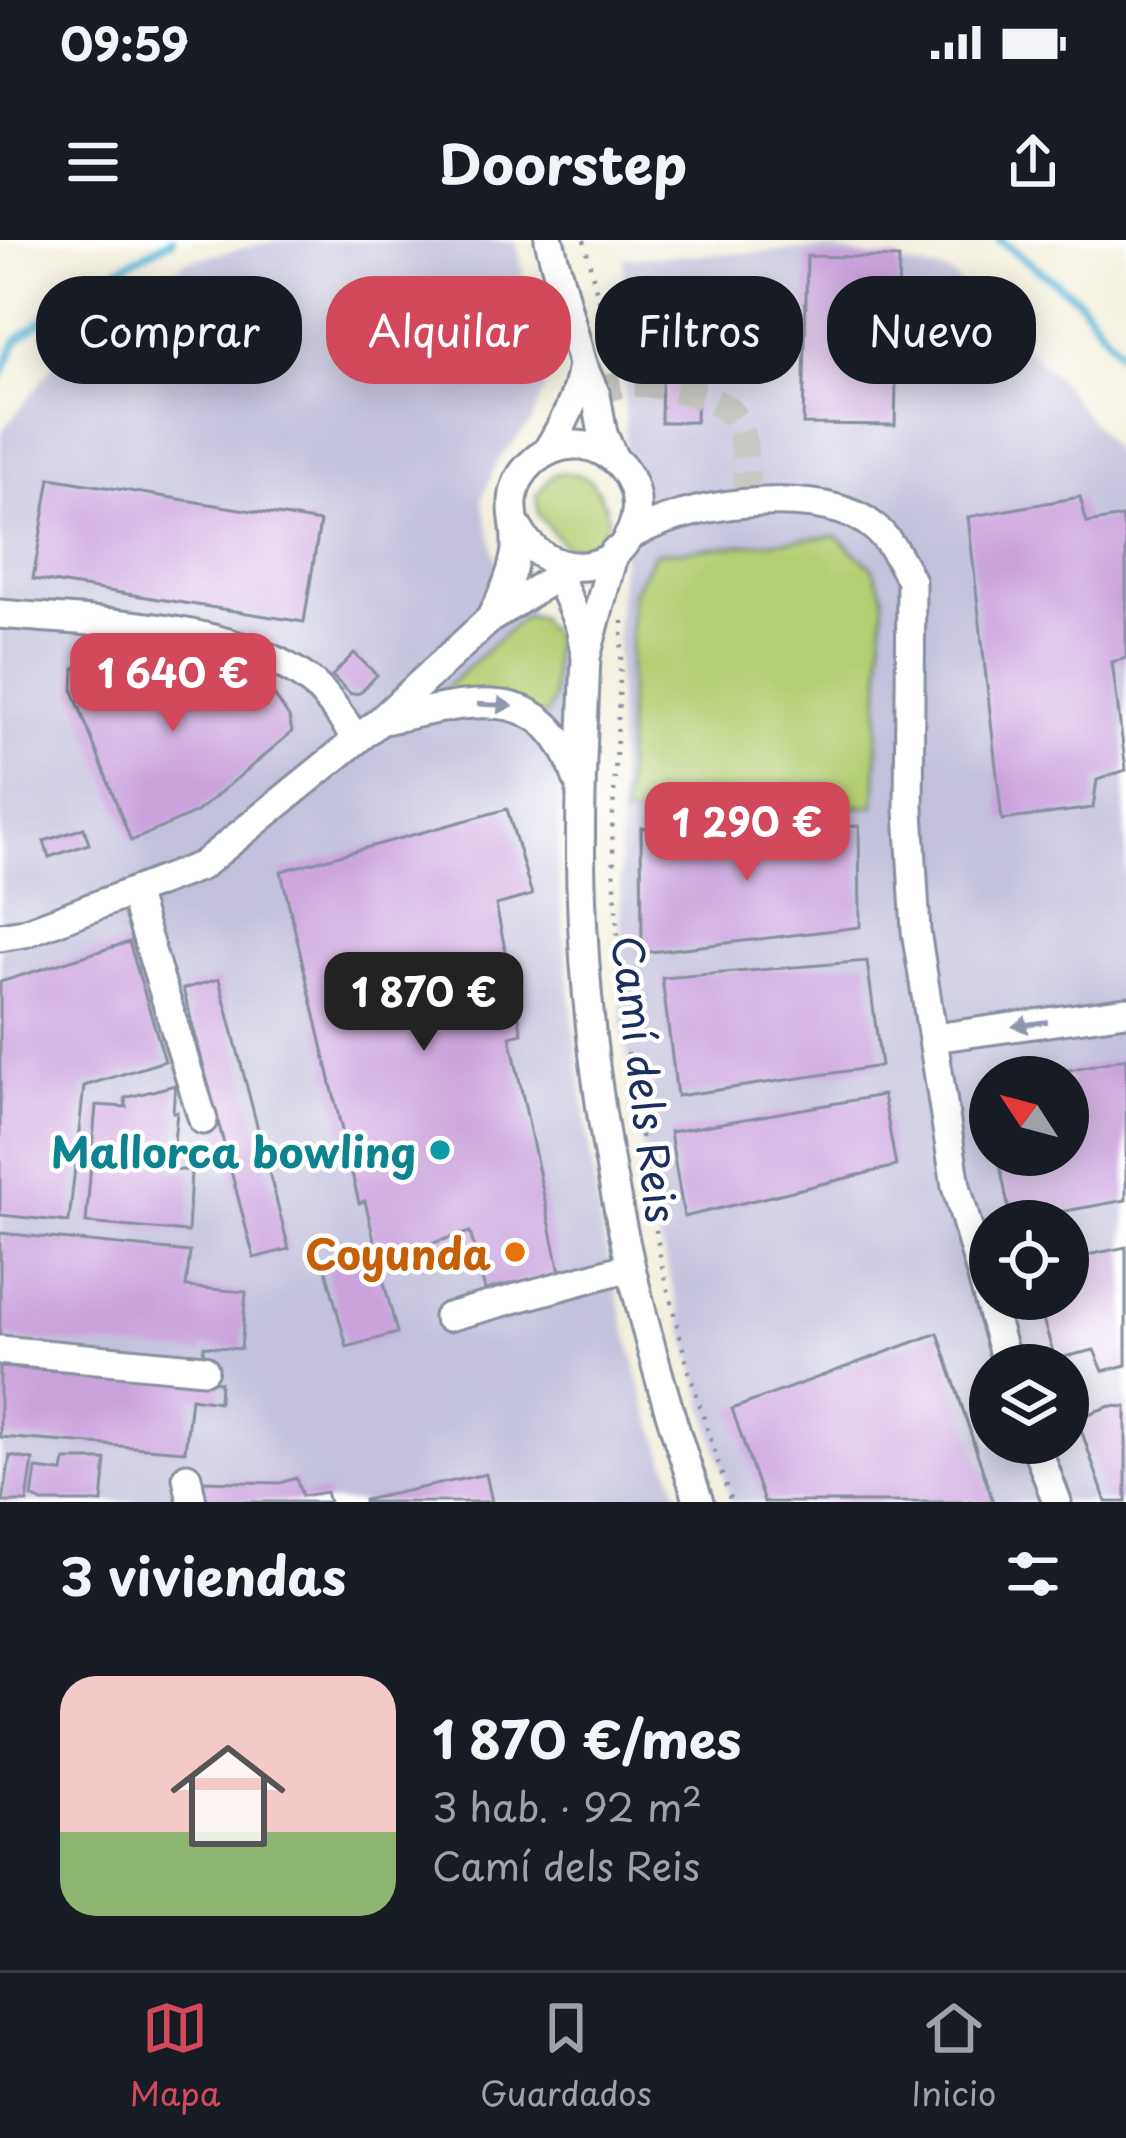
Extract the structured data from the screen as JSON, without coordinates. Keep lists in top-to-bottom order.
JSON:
{
  "streets": {
    "street": ["Camí dels Reis"]
  },
  "places": ["Mallorca bowling", "Coyunda"],
  "north": "top left",
  "page": {
    "status": "09:59",
    "header": "Doorstep",
    "chip": [
      "Comprar",
      "Alquilar",
      "Filtros",
      "Nuevo"
    ],
    "price": ["1 640 €", "1 290 €", "1 870 €"],
    "heading": "3 viviendas",
    "list": [
      {
        "name": "1 870 €/mes",
        "note": "3 hab. · 92 m² · Camí dels Reis"
      }
    ],
    "tabs": ["Mapa", "Guardados", "Inicio"]
  }
}
